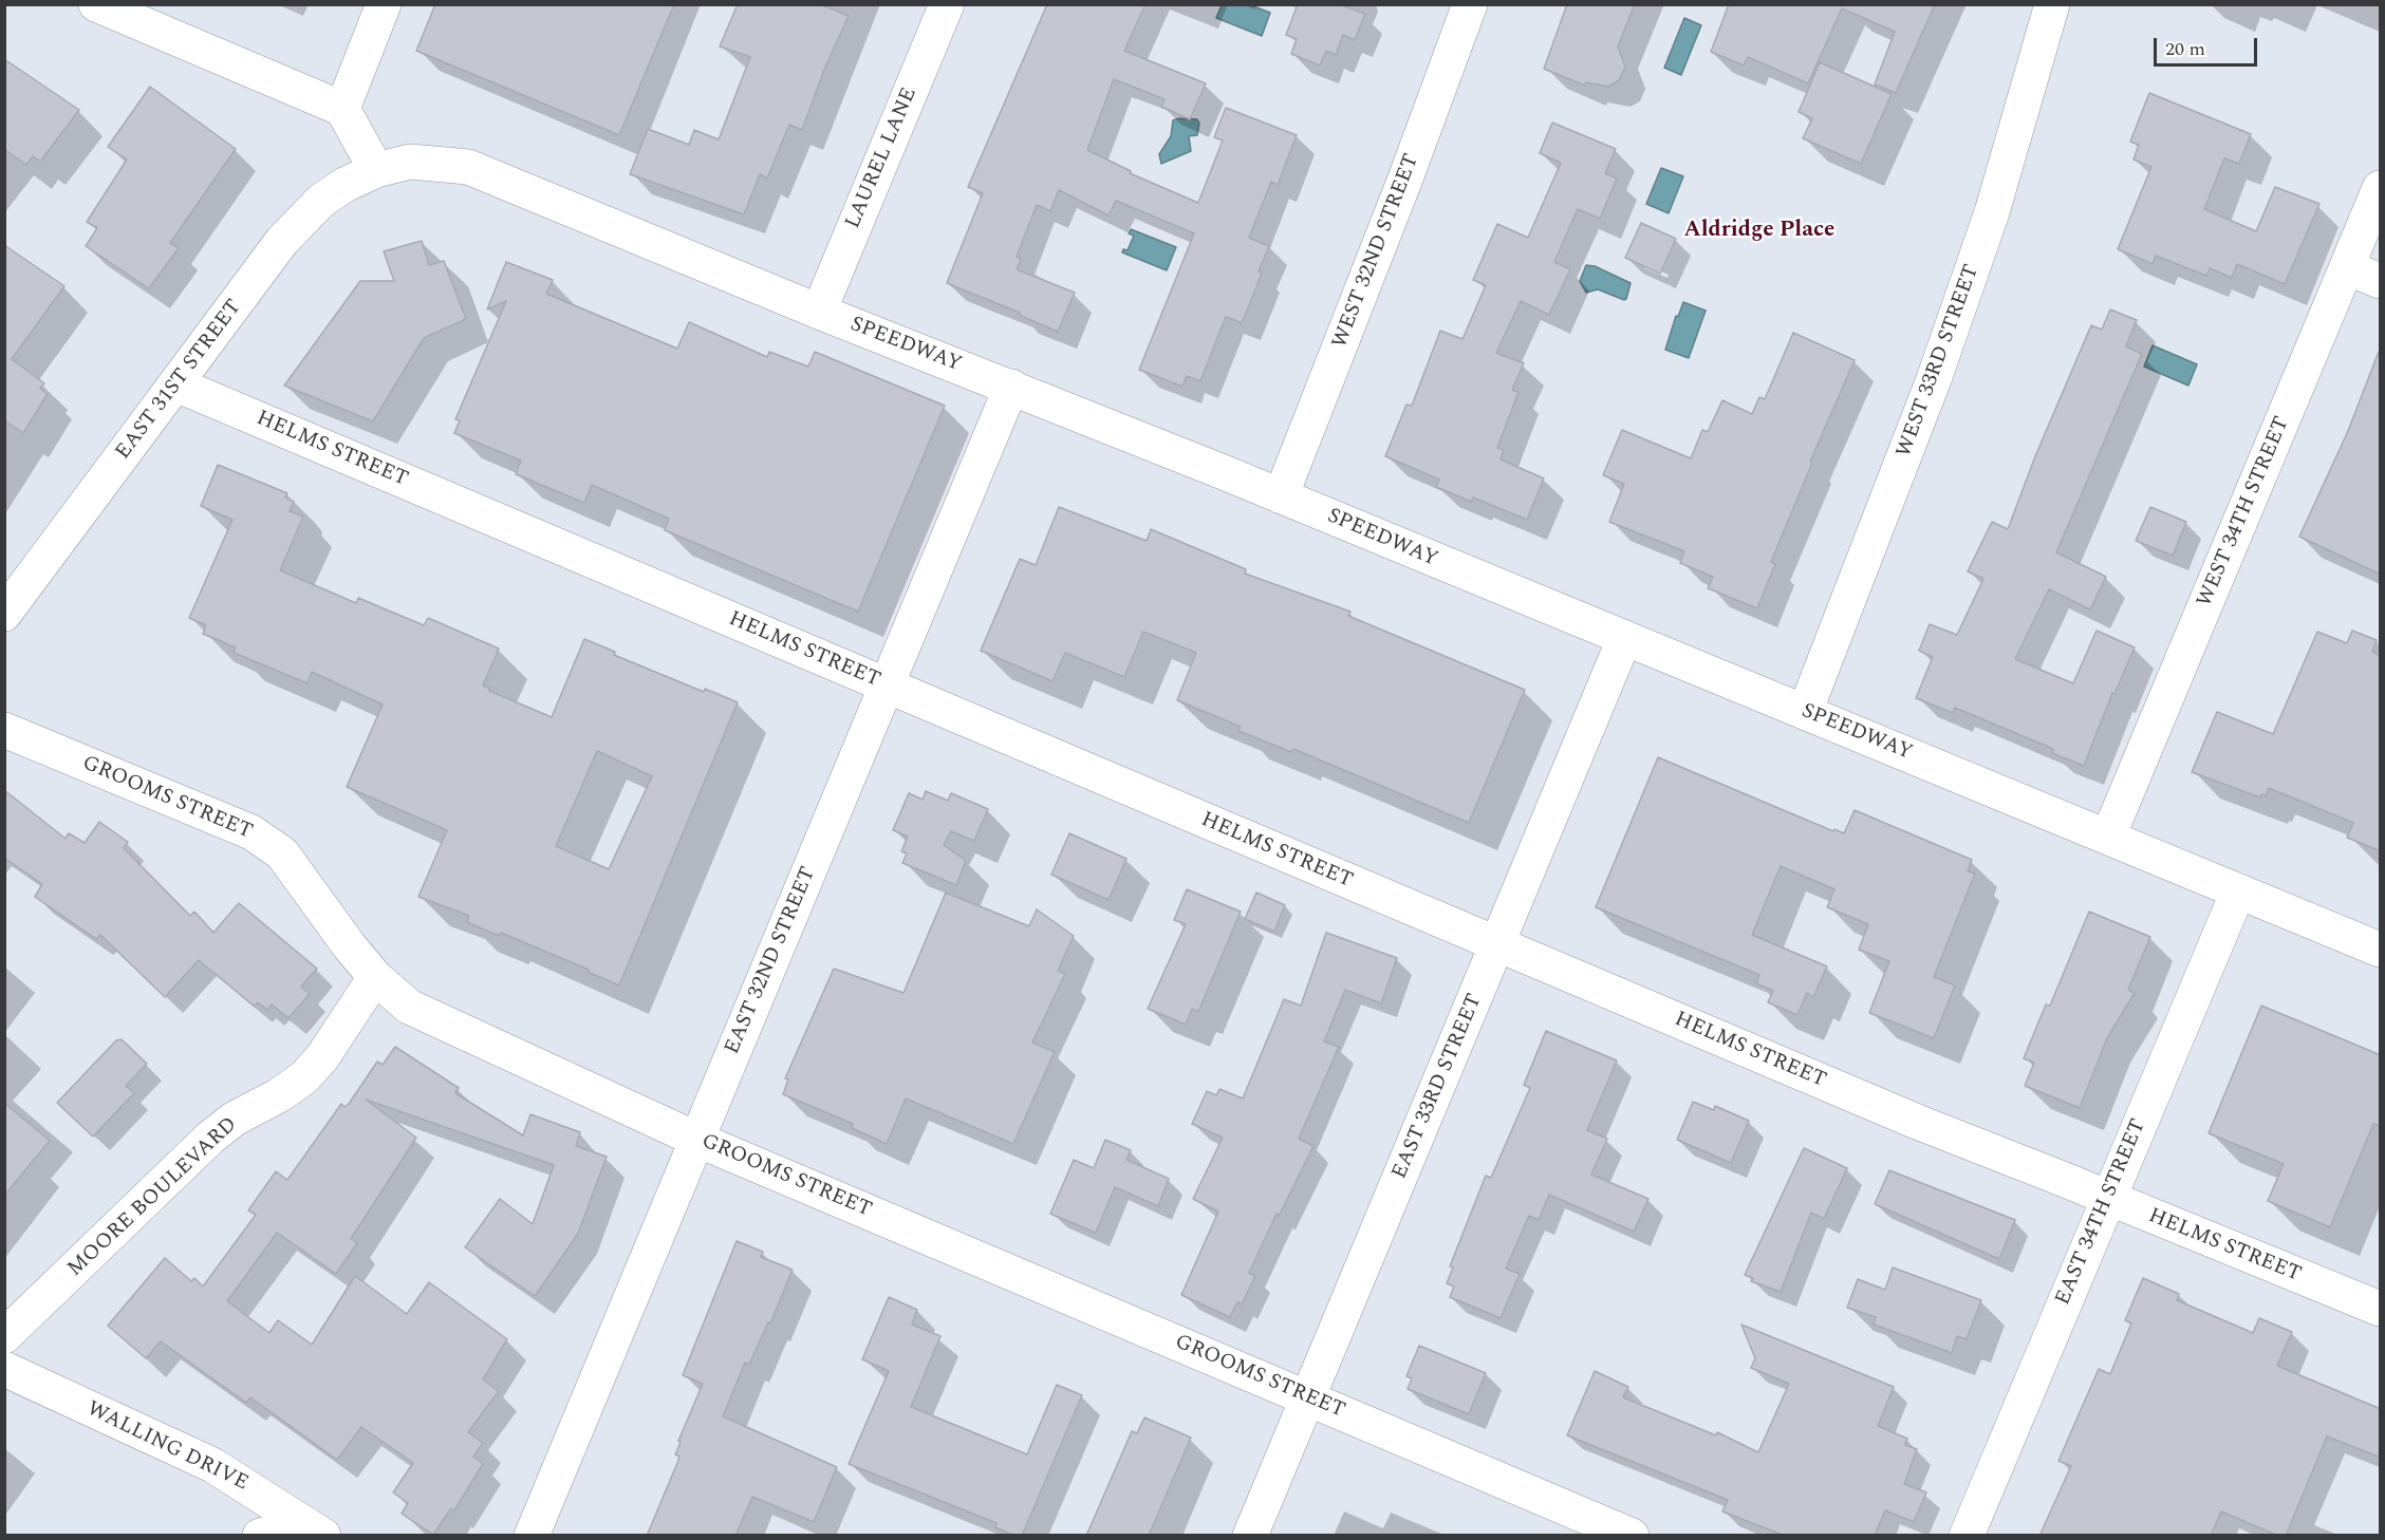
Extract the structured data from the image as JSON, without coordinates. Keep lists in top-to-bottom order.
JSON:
{
  "streets": {
    "street": [
      "LAUREL LANE",
      "WEST 32ND STREET",
      "SPEEDWAY",
      "WEST 33RD STREET",
      "EAST 31ST STREET",
      "HELMS STREET",
      "WEST 34TH STREET",
      "GROOMS STREET",
      "EAST 32ND STREET",
      "EAST 33RD STREET",
      "MOORE BOULEVARD",
      "EAST 34TH STREET",
      "WALLING DRIVE"
    ]
  },
  "crossings": [
    ["LAUREL LANE", "SPEEDWAY"],
    ["WEST 32ND STREET", "SPEEDWAY"],
    ["SPEEDWAY", "WEST 33RD STREET"],
    ["SPEEDWAY", "EAST 31ST STREET"],
    ["SPEEDWAY", "WEST 34TH STREET"],
    ["SPEEDWAY", "EAST 32ND STREET"],
    ["SPEEDWAY", "EAST 33RD STREET"],
    ["SPEEDWAY", "EAST 34TH STREET"],
    ["EAST 31ST STREET", "HELMS STREET"],
    ["HELMS STREET", "EAST 32ND STREET"],
    ["HELMS STREET", "EAST 33RD STREET"],
    ["HELMS STREET", "EAST 34TH STREET"],
    ["GROOMS STREET", "EAST 32ND STREET"],
    ["GROOMS STREET", "EAST 33RD STREET"],
    ["GROOMS STREET", "MOORE BOULEVARD"]
  ],
  "districts": ["Aldridge Place"],
  "scale_bar": "20 m"
}
